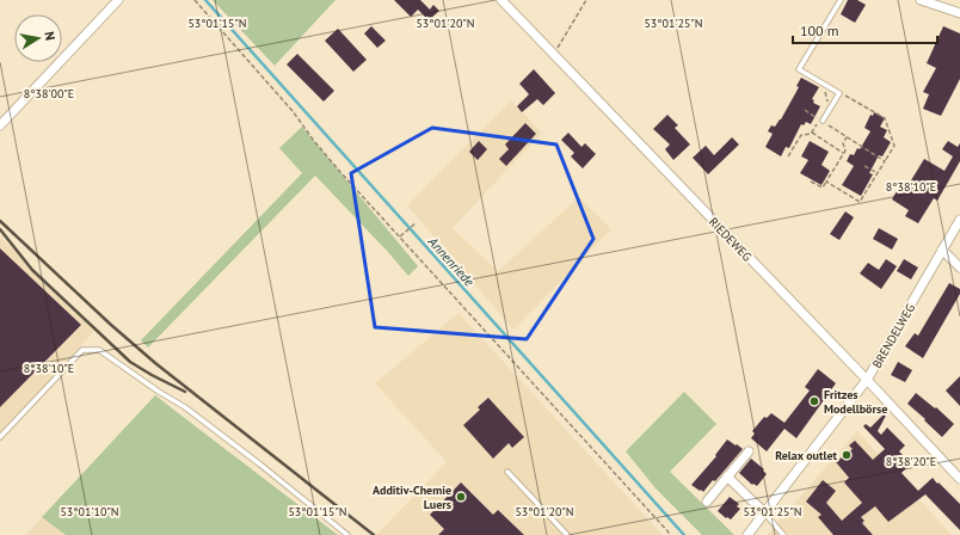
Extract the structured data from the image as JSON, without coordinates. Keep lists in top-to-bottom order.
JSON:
{
  "streets": {
    "street": ["RIEDEWEG", "BRENDELWEG"]
  },
  "crossings": [
    ["RIEDEWEG", "BRENDELWEG"]
  ],
  "water": ["Annenriede"],
  "places": ["Fritzes Modellbörse", "Relax outlet", "Additiv-Chemie Luers"],
  "scale_bar": "100 m",
  "north": "right",
  "coordinates": [
    "53°01'15\"N",
    "53°01'20\"N",
    "53°01'25\"N",
    "8°38'00\"E",
    "8°38'10\"E",
    "8°38'20\"E",
    "53°01'10\"N"
  ]
}
